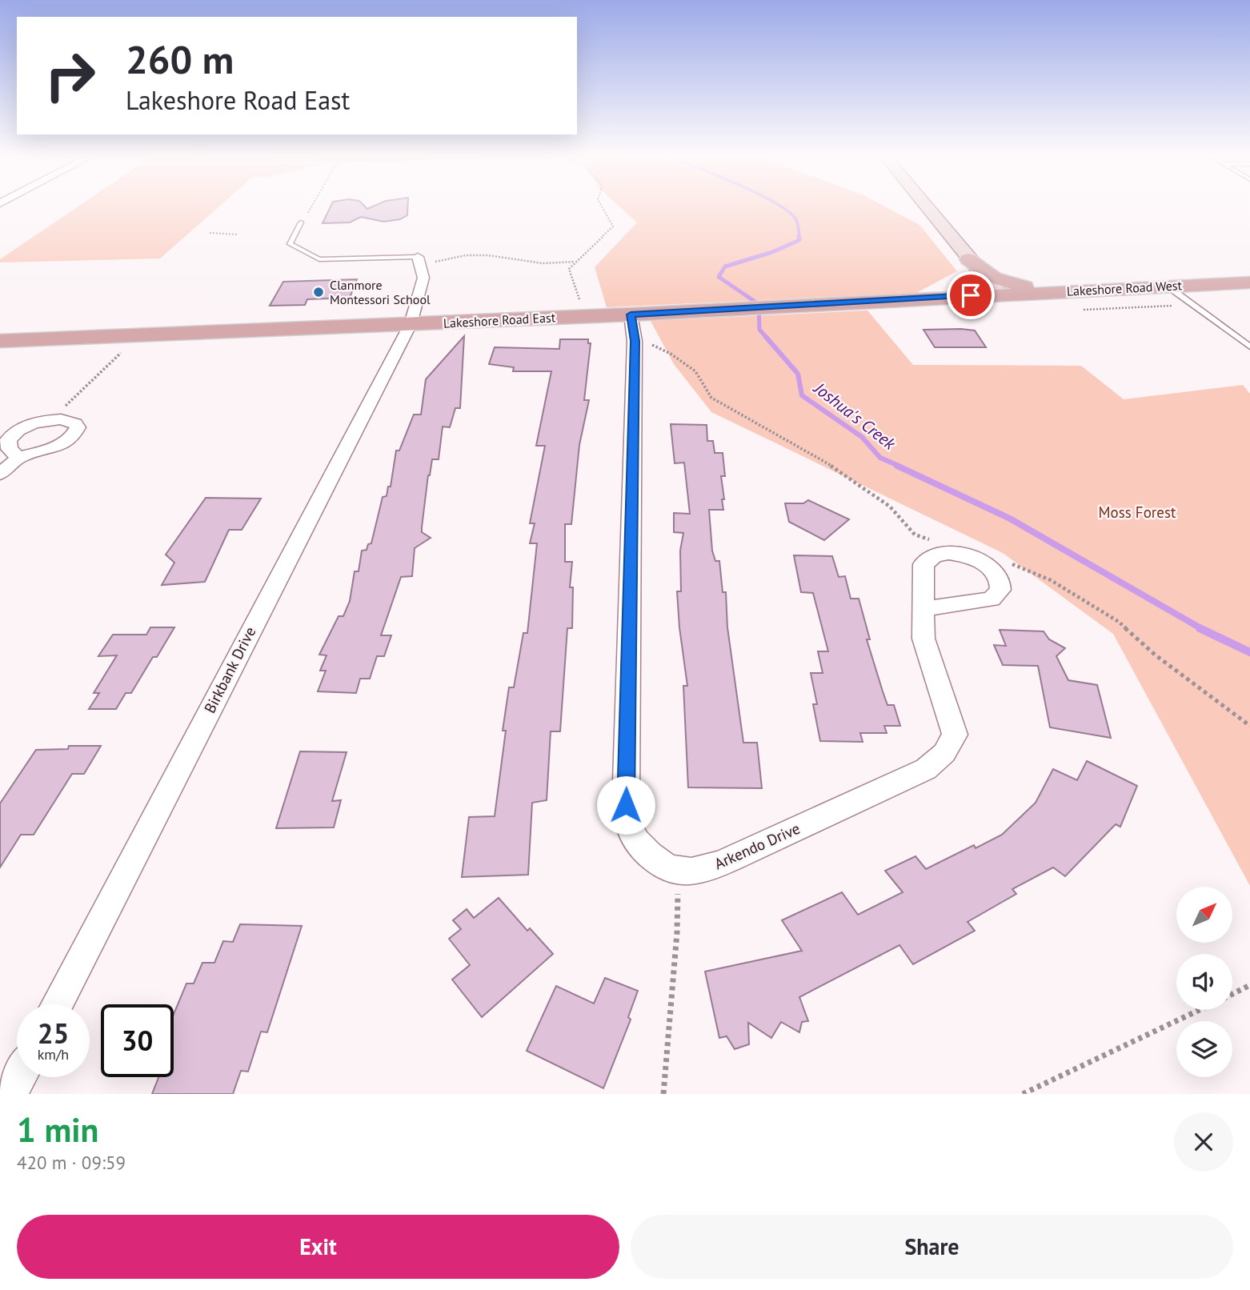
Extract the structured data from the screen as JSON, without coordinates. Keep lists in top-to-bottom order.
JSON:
{
  "streets": {
    "main road": ["Lakeshore Road West", "Lakeshore Road East"],
    "street": ["Birkbank Drive", "Arkendo Drive"]
  },
  "crossings": [
    ["Lakeshore Road West", "Lakeshore Road East"],
    ["Lakeshore Road East", "Birkbank Drive"]
  ],
  "water": ["Joshua's Creek"],
  "parks": ["Moss Forest"],
  "places": ["Clanmore Montessori School"],
  "north": "top right",
  "page": {
    "turn": ["260 m", "Lakeshore Road East"],
    "speed": "25 km/h",
    "limit": "30",
    "heading": ["1 min", "420 m · 09:59"],
    "buttons": ["Exit", "Share"]
  }
}
